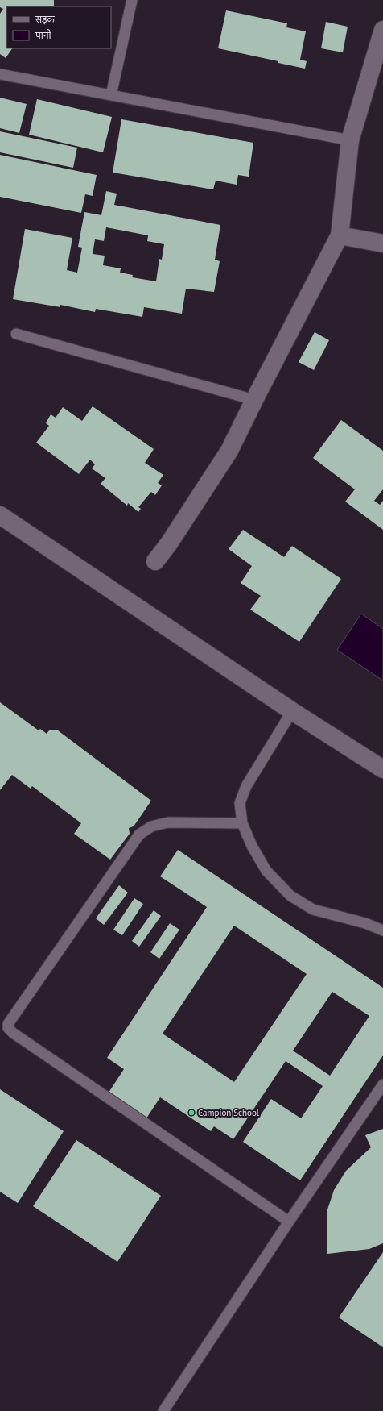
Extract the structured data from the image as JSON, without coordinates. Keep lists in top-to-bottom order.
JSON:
{
  "places": ["Campion School"],
  "legend": ["सड़क", "पानी"]
}
